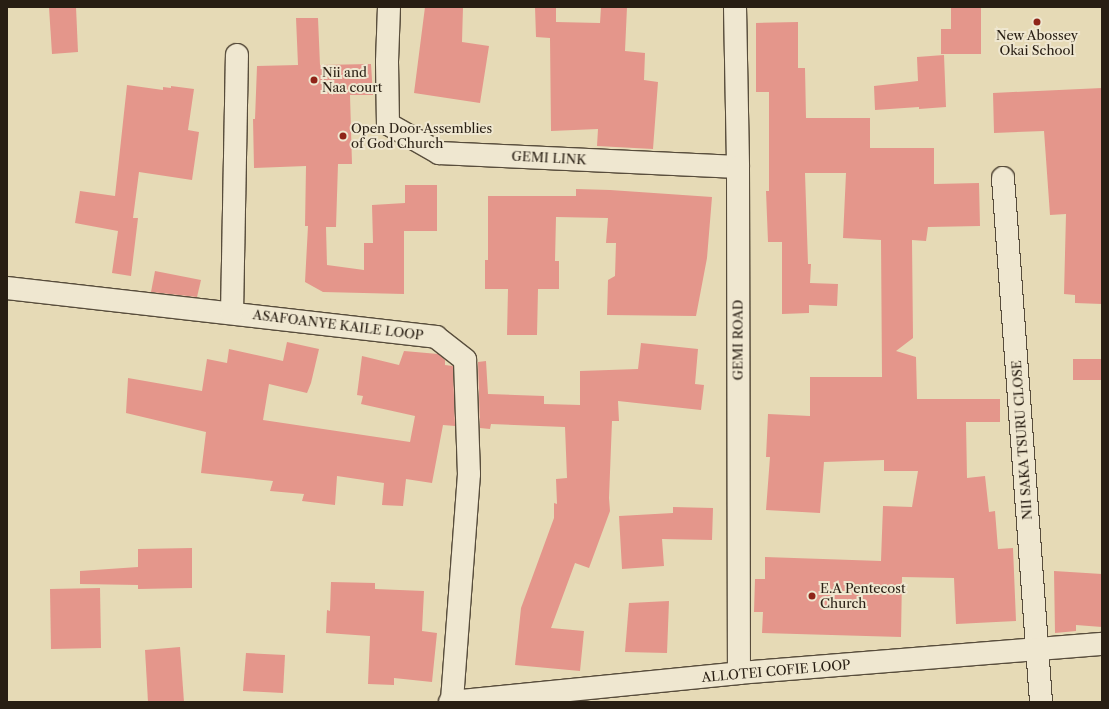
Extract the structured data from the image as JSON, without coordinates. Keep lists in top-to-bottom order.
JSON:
{
  "streets": {
    "street": [
      "GEMI LINK",
      "ASAFOANYE KAILE LOOP",
      "GEMI ROAD",
      "NII SAKA TSURU CLOSE",
      "ALLOTEI COFIE LOOP"
    ]
  },
  "crossings": [
    ["GEMI LINK", "GEMI ROAD"],
    ["ASAFOANYE KAILE LOOP", "ALLOTEI COFIE LOOP"],
    ["GEMI ROAD", "ALLOTEI COFIE LOOP"],
    ["NII SAKA TSURU CLOSE", "ALLOTEI COFIE LOOP"]
  ],
  "places": [
    "New Abossey Okai School",
    "Nii and Naa court",
    "Open Door Assemblies of God Church",
    "E.A Pentecost Church"
  ]
}
